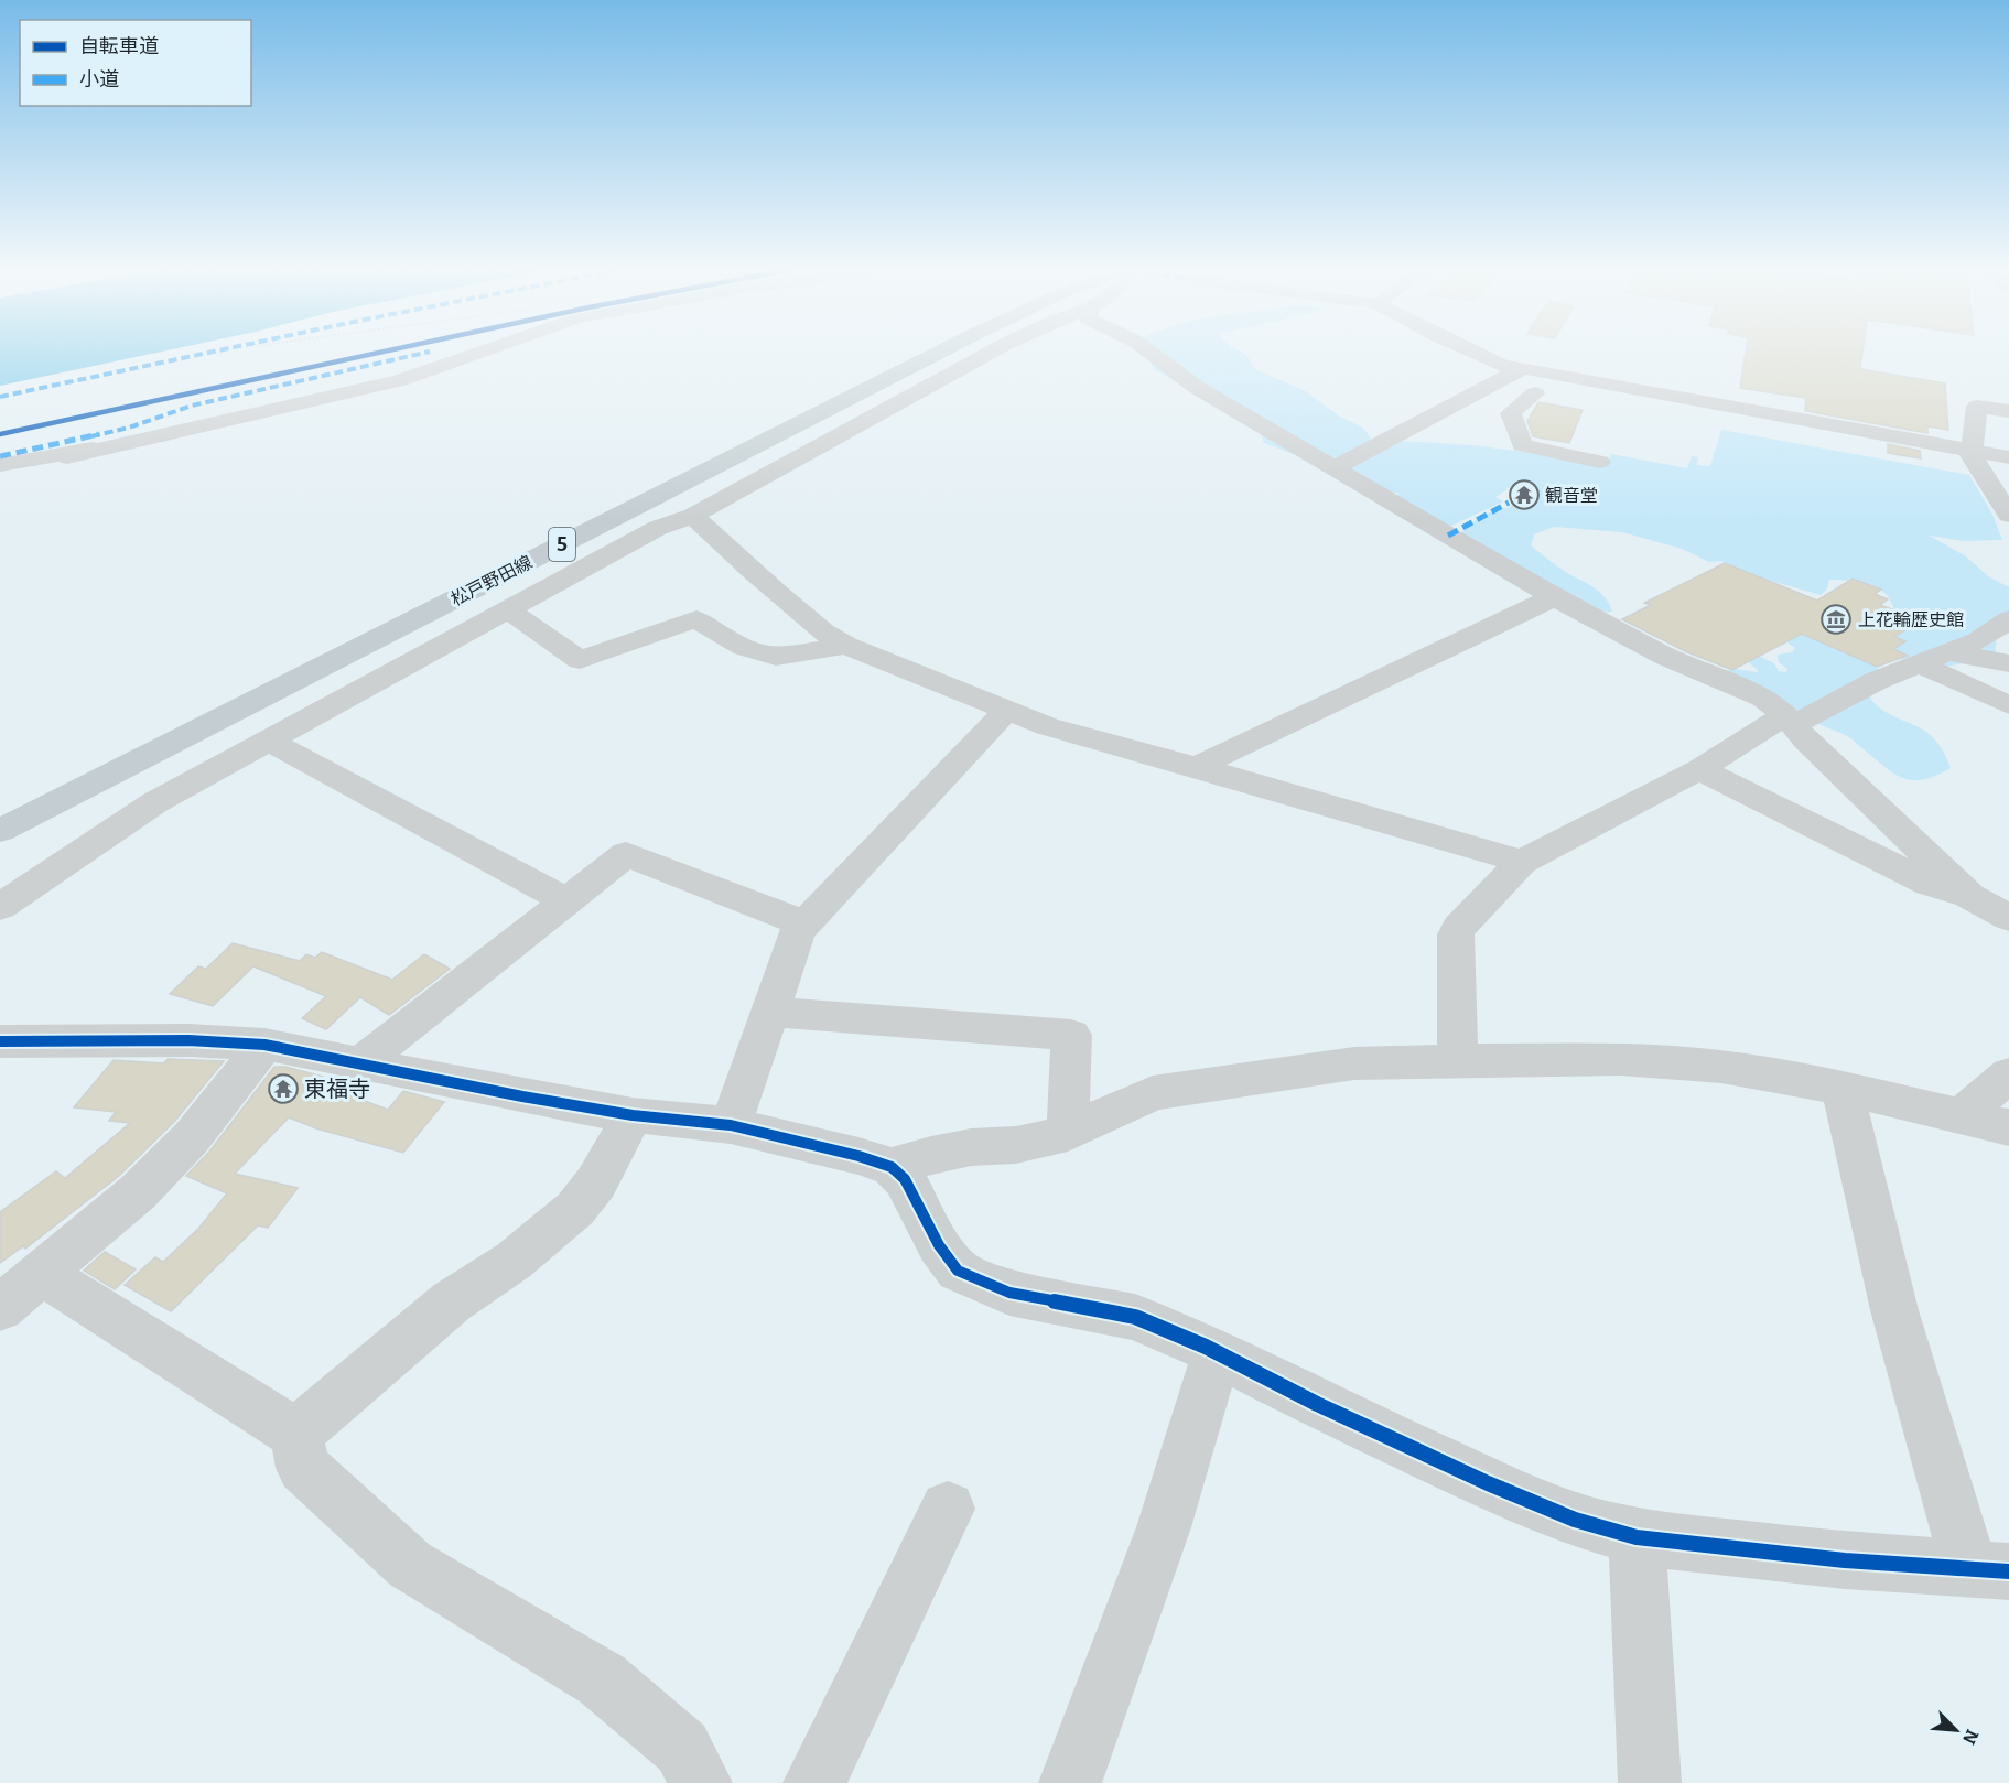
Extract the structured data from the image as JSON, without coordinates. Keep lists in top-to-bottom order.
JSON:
{
  "streets": {
    "main road": ["5", "松戸野田線"]
  },
  "places": {
    "temple": ["観音堂", "東福寺"],
    "museum": ["上花輪歴史館"]
  },
  "legend": ["自転車道", "小道"],
  "north": "bottom right"
}
